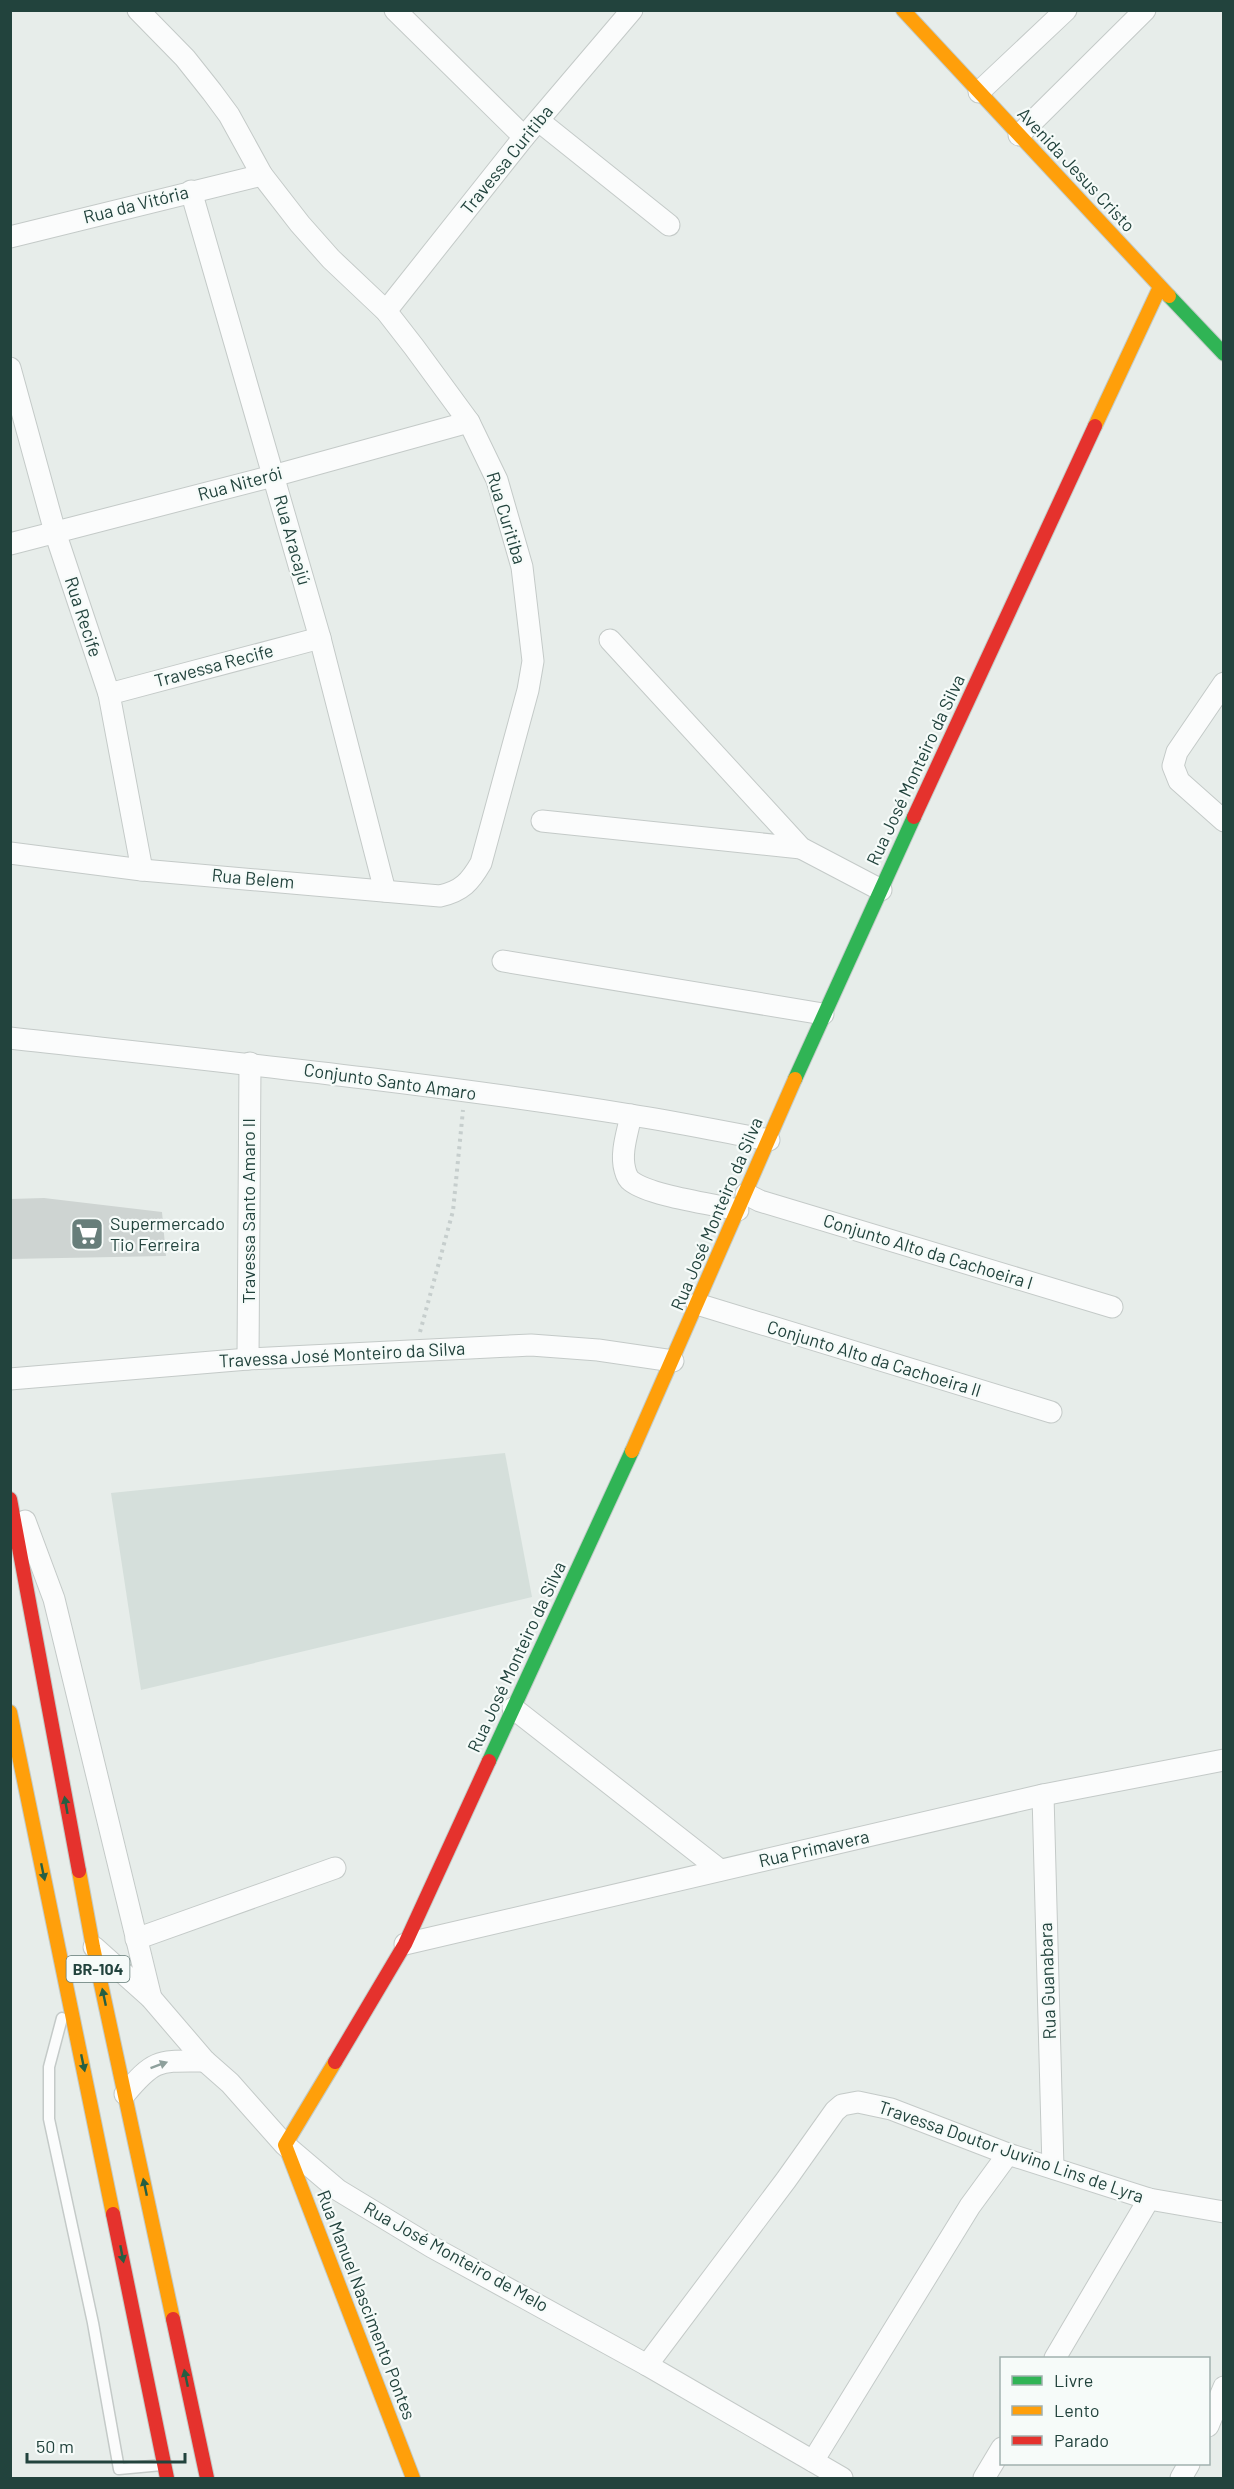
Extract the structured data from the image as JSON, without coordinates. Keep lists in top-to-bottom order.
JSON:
{
  "streets": {
    "main road": [
      "Avenida Jesus Cristo",
      "Rua José Monteiro da Silva",
      "BR-104",
      "Rua Manuel Nascimento Pontes"
    ],
    "street": [
      "Travessa Curitiba",
      "Rua da Vitória",
      "Rua Niterói",
      "Rua Curitiba",
      "Rua Aracajú",
      "Rua Recife",
      "Travessa Recife",
      "Rua Belem",
      "Conjunto Santo Amaro",
      "Travessa Santo Amaro II",
      "Conjunto Alto da Cachoeira I",
      "Travessa José Monteiro da Silva",
      "Conjunto Alto da Cachoeira II",
      "Rua Primavera",
      "Rua Guanabara",
      "Travessa Doutor Juvino Lins de Lyra",
      "Rua José Monteiro de Melo"
    ]
  },
  "crossings": [
    ["Travessa Curitiba", "Rua Curitiba"],
    ["Avenida Jesus Cristo", "Rua José Monteiro da Silva"],
    ["Rua da Vitória", "Rua Curitiba"],
    ["Rua da Vitória", "Rua Aracajú"],
    ["Rua Niterói", "Rua Curitiba"],
    ["Rua Niterói", "Rua Aracajú"],
    ["Rua Niterói", "Rua Recife"],
    ["Rua Curitiba", "Rua Belem"],
    ["Rua Aracajú", "Travessa Recife"],
    ["Rua Aracajú", "Rua Belem"],
    ["Rua Recife", "Travessa Recife"],
    ["Rua Recife", "Rua Belem"],
    ["Rua José Monteiro da Silva", "Conjunto Santo Amaro"],
    ["Rua José Monteiro da Silva", "Conjunto Alto da Cachoeira I"],
    ["Rua José Monteiro da Silva", "Travessa José Monteiro da Silva"],
    ["Rua José Monteiro da Silva", "Conjunto Alto da Cachoeira II"],
    ["Rua José Monteiro da Silva", "Rua Primavera"],
    ["Rua José Monteiro da Silva", "Rua José Monteiro de Melo"],
    ["Rua José Monteiro da Silva", "Rua Manuel Nascimento Pontes"],
    ["Conjunto Santo Amaro", "Travessa Santo Amaro II"],
    ["Conjunto Santo Amaro", "Conjunto Alto da Cachoeira I"],
    ["Travessa Santo Amaro II", "Travessa José Monteiro da Silva"],
    ["Rua Primavera", "Rua Guanabara"],
    ["BR-104", "Rua José Monteiro de Melo"],
    ["Rua Guanabara", "Travessa Doutor Juvino Lins de Lyra"],
    ["Travessa Doutor Juvino Lins de Lyra", "Rua José Monteiro de Melo"],
    ["Rua José Monteiro de Melo", "Rua Manuel Nascimento Pontes"]
  ],
  "places": {
    "supermarket": ["Supermercado Tio Ferreira"]
  },
  "legend": ["Livre", "Lento", "Parado"],
  "scale_bar": "50 m"
}
